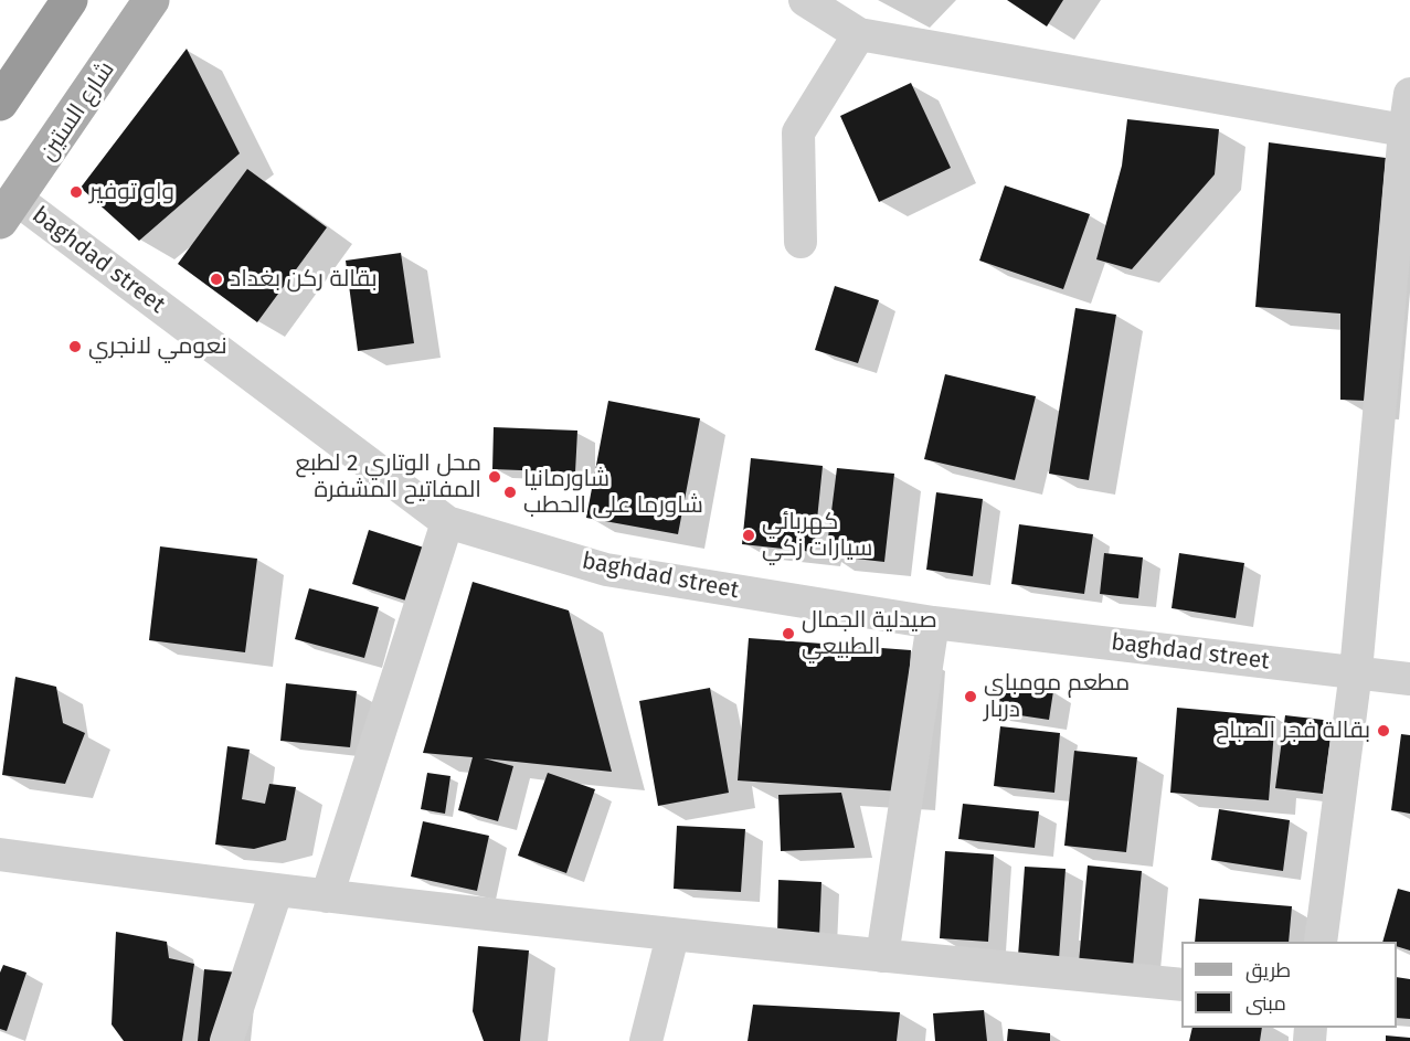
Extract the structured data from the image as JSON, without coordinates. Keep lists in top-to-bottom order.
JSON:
{
  "streets": {
    "main road": ["شارع الستين"],
    "street": ["baghdad street"]
  },
  "crossings": [
    ["شارع الستين", "baghdad street"]
  ],
  "places": [
    "واو توفير",
    "بقالة ركن بغداد",
    "نعومي لانجري",
    "محل الوتاري 2 لطبع المفاتيح المشفرة",
    "شاورمانيا شاورما على الحطب",
    "كهربائي سيارات زكي",
    "صيدلية الجمال الطبيعي",
    "مطعم مومباي دربار",
    "بقالة فجر الصباح"
  ],
  "legend": ["طريق", "مبنى"]
}
